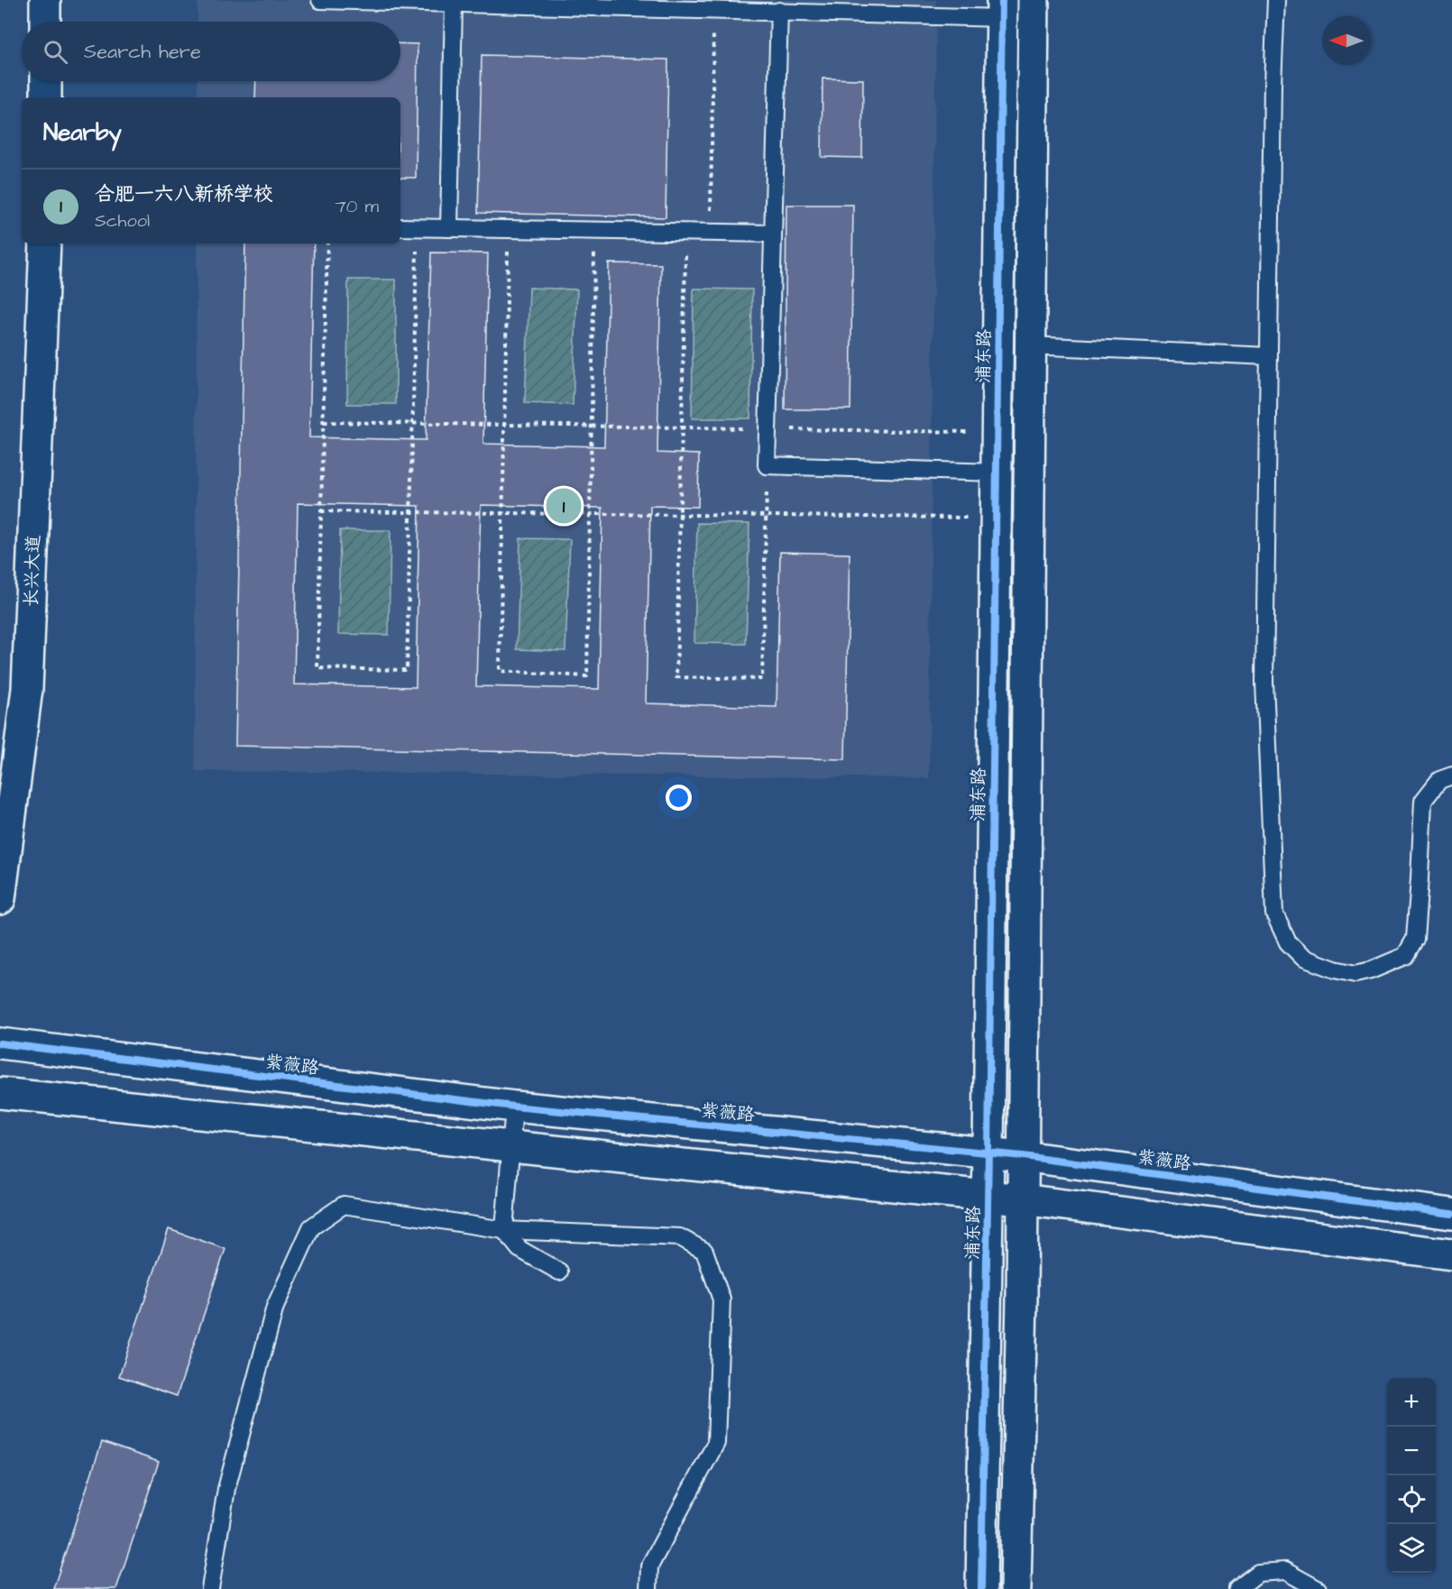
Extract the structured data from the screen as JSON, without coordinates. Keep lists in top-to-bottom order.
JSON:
{
  "streets": {
    "street": ["浦东路", "长兴大道", "紫薇路"]
  },
  "crossings": [
    ["浦东路", "紫薇路"]
  ],
  "north": "left",
  "page": {
    "search": "Search here",
    "heading": "Nearby",
    "list": [
      {
        "mark": "1",
        "name": "合肥一六八新桥学校",
        "note": "School",
        "value": "70 m"
      }
    ],
    "pins": "1",
    "map_buttons": ["+", "−"]
  }
}
